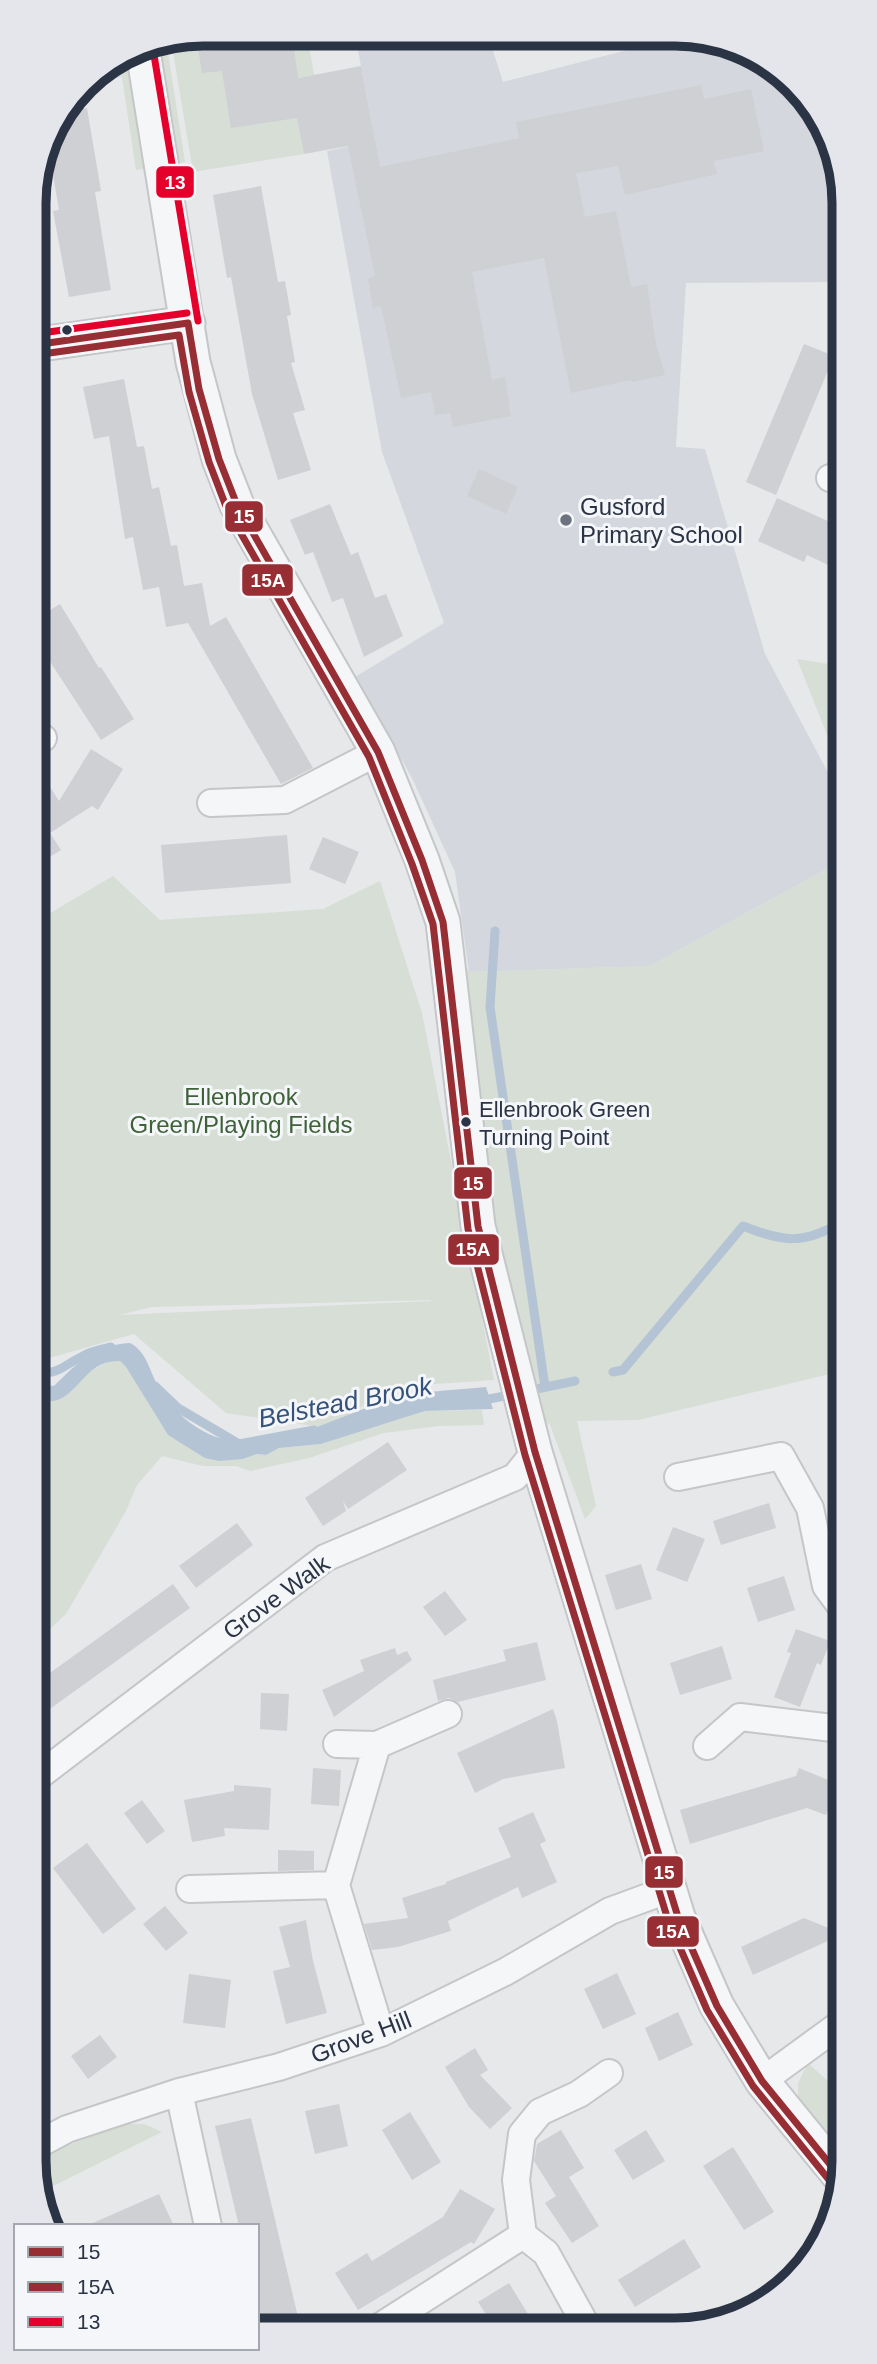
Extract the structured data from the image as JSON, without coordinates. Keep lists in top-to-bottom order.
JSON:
{
  "streets": {
    "street": ["Grove Walk", "Grove Hill"]
  },
  "water": ["Belstead Brook"],
  "parks": ["Ellenbrook Green/Playing Fields"],
  "places": ["Gusford Primary School", "Ellenbrook Green Turning Point"],
  "lines": ["transit line 13", "transit line 15", "transit line 15A"],
  "legend": ["15", "15A", "13"]
}
